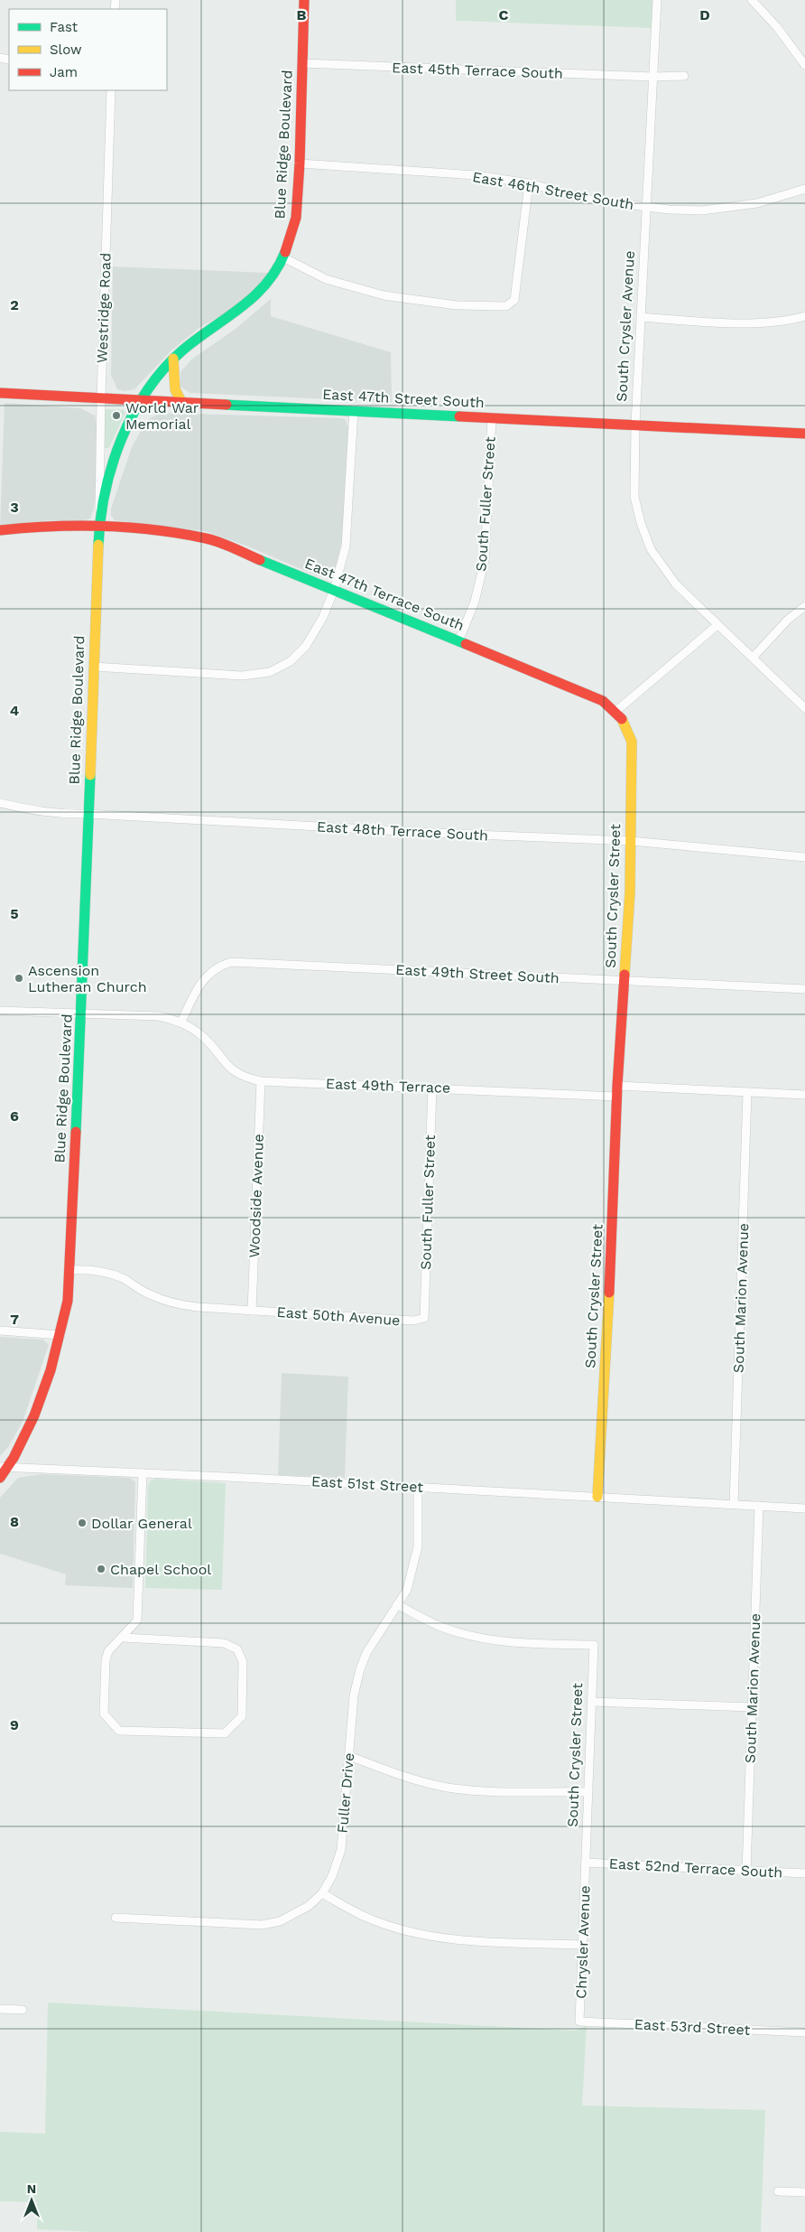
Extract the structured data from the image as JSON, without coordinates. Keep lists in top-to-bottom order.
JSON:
{
  "streets": {
    "street": [
      "East 45th Terrace South",
      "Blue Ridge Boulevard",
      "East 46th Street South",
      "Westridge Road",
      "South Crysler Avenue",
      "East 47th Street South",
      "South Fuller Street",
      "East 47th Terrace South",
      "East 48th Terrace South",
      "South Crysler Street",
      "East 49th Street South",
      "East 49th Terrace",
      "Woodside Avenue",
      "South Marion Avenue",
      "East 50th Avenue",
      "East 51st Street",
      "Fuller Drive",
      "East 52nd Terrace South",
      "Chrysler Avenue",
      "East 53rd Street"
    ]
  },
  "crossings": [
    ["East 45th Terrace South", "Blue Ridge Boulevard"],
    ["East 45th Terrace South", "South Crysler Avenue"],
    ["Blue Ridge Boulevard", "East 46th Street South"],
    ["Blue Ridge Boulevard", "Westridge Road"],
    ["Blue Ridge Boulevard", "East 47th Street South"],
    ["Blue Ridge Boulevard", "East 47th Terrace South"],
    ["Blue Ridge Boulevard", "East 48th Terrace South"],
    ["Blue Ridge Boulevard", "East 50th Avenue"],
    ["Blue Ridge Boulevard", "East 51st Street"],
    ["East 46th Street South", "South Crysler Avenue"],
    ["Westridge Road", "East 47th Street South"],
    ["Westridge Road", "East 47th Terrace South"],
    ["South Crysler Avenue", "East 47th Street South"],
    ["East 47th Street South", "South Fuller Street"],
    ["South Fuller Street", "East 47th Terrace South"],
    ["South Fuller Street", "East 49th Terrace"],
    ["South Fuller Street", "East 50th Avenue"],
    ["East 47th Terrace South", "South Crysler Street"],
    ["East 48th Terrace South", "South Crysler Street"],
    ["South Crysler Street", "East 49th Street South"],
    ["South Crysler Street", "East 49th Terrace"],
    ["South Crysler Street", "East 51st Street"],
    ["South Crysler Street", "Fuller Drive"],
    ["South Crysler Street", "East 52nd Terrace South"],
    ["South Crysler Street", "Chrysler Avenue"],
    ["East 49th Street South", "East 49th Terrace"],
    ["East 49th Terrace", "Woodside Avenue"],
    ["Woodside Avenue", "East 50th Avenue"],
    ["South Marion Avenue", "East 51st Street"],
    ["South Marion Avenue", "East 52nd Terrace South"],
    ["East 51st Street", "Fuller Drive"],
    ["East 52nd Terrace South", "Chrysler Avenue"],
    ["Chrysler Avenue", "East 53rd Street"]
  ],
  "places": [
    "World War Memorial",
    "Ascension Lutheran Church",
    "Dollar General",
    "Chapel School"
  ],
  "legend": ["Fast", "Slow", "Jam"],
  "north": "top",
  "grid": {
    "columns": ["B", "C", "D"],
    "rows": [
      "2",
      "3",
      "4",
      "5",
      "6",
      "7",
      "8",
      "9"
    ]
  }
}
